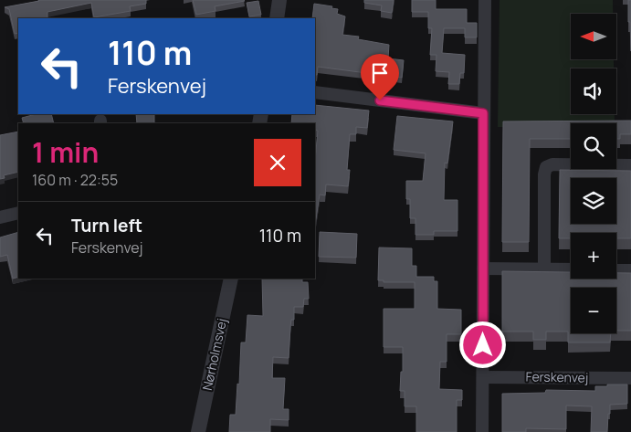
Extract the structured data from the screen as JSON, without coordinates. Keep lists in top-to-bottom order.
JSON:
{
  "streets": {
    "street": ["Nørholmsvej", "Ferskenvej"]
  },
  "north": "left",
  "page": {
    "map_buttons": ["+", "−"],
    "turn": ["110 m", "Ferskenvej"],
    "heading": ["1 min", "160 m · 22:55"],
    "list": [
      {
        "name": "Turn left",
        "note": "Ferskenvej",
        "value": "110 m"
      }
    ]
  }
}
